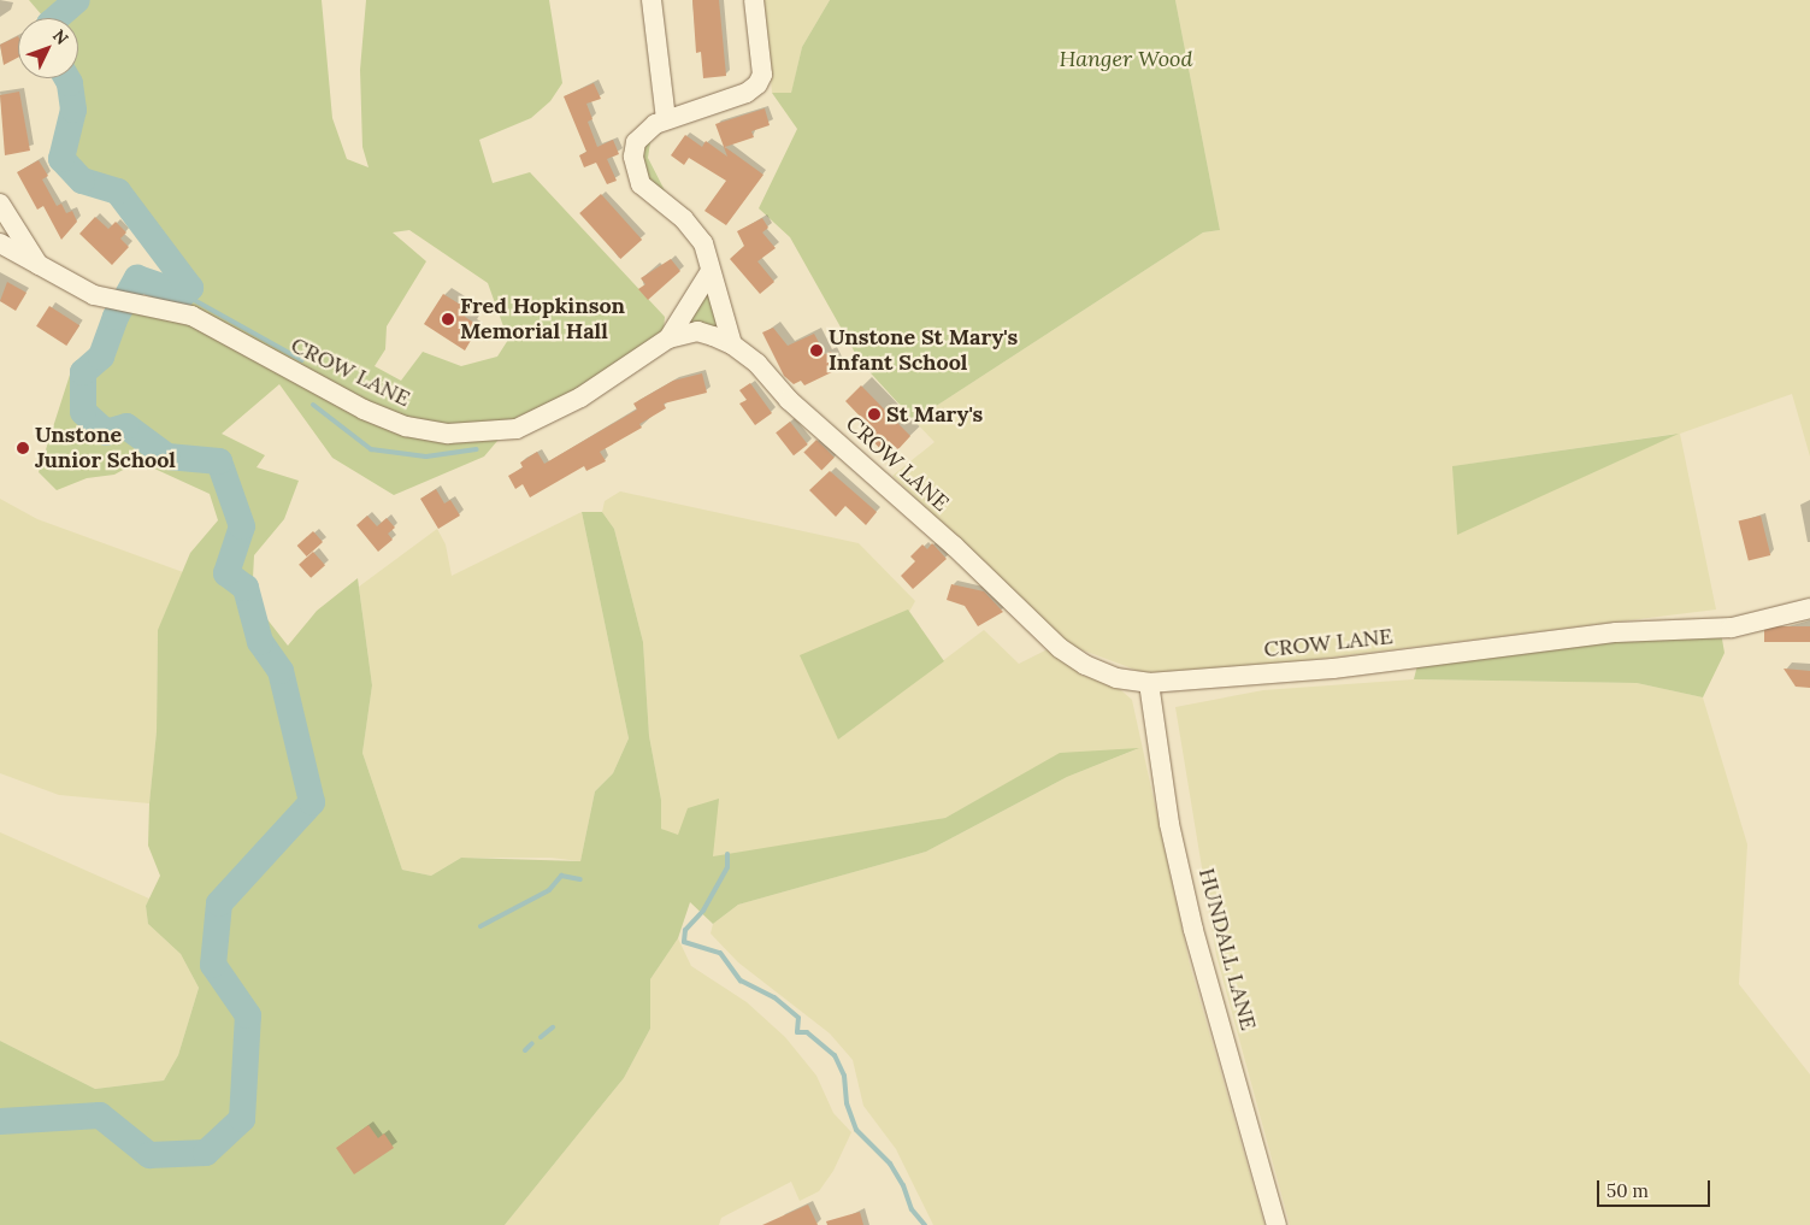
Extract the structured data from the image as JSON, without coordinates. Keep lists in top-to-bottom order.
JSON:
{
  "streets": {
    "street": ["CROW LANE", "HUNDALL LANE"]
  },
  "crossings": [
    ["CROW LANE", "HUNDALL LANE"]
  ],
  "parks": ["Hanger Wood"],
  "places": [
    "Fred Hopkinson Memorial Hall",
    "Unstone St Mary's Infant School",
    "St Mary's",
    "Unstone Junior School"
  ],
  "scale_bar": "50 m",
  "north": "top right"
}
